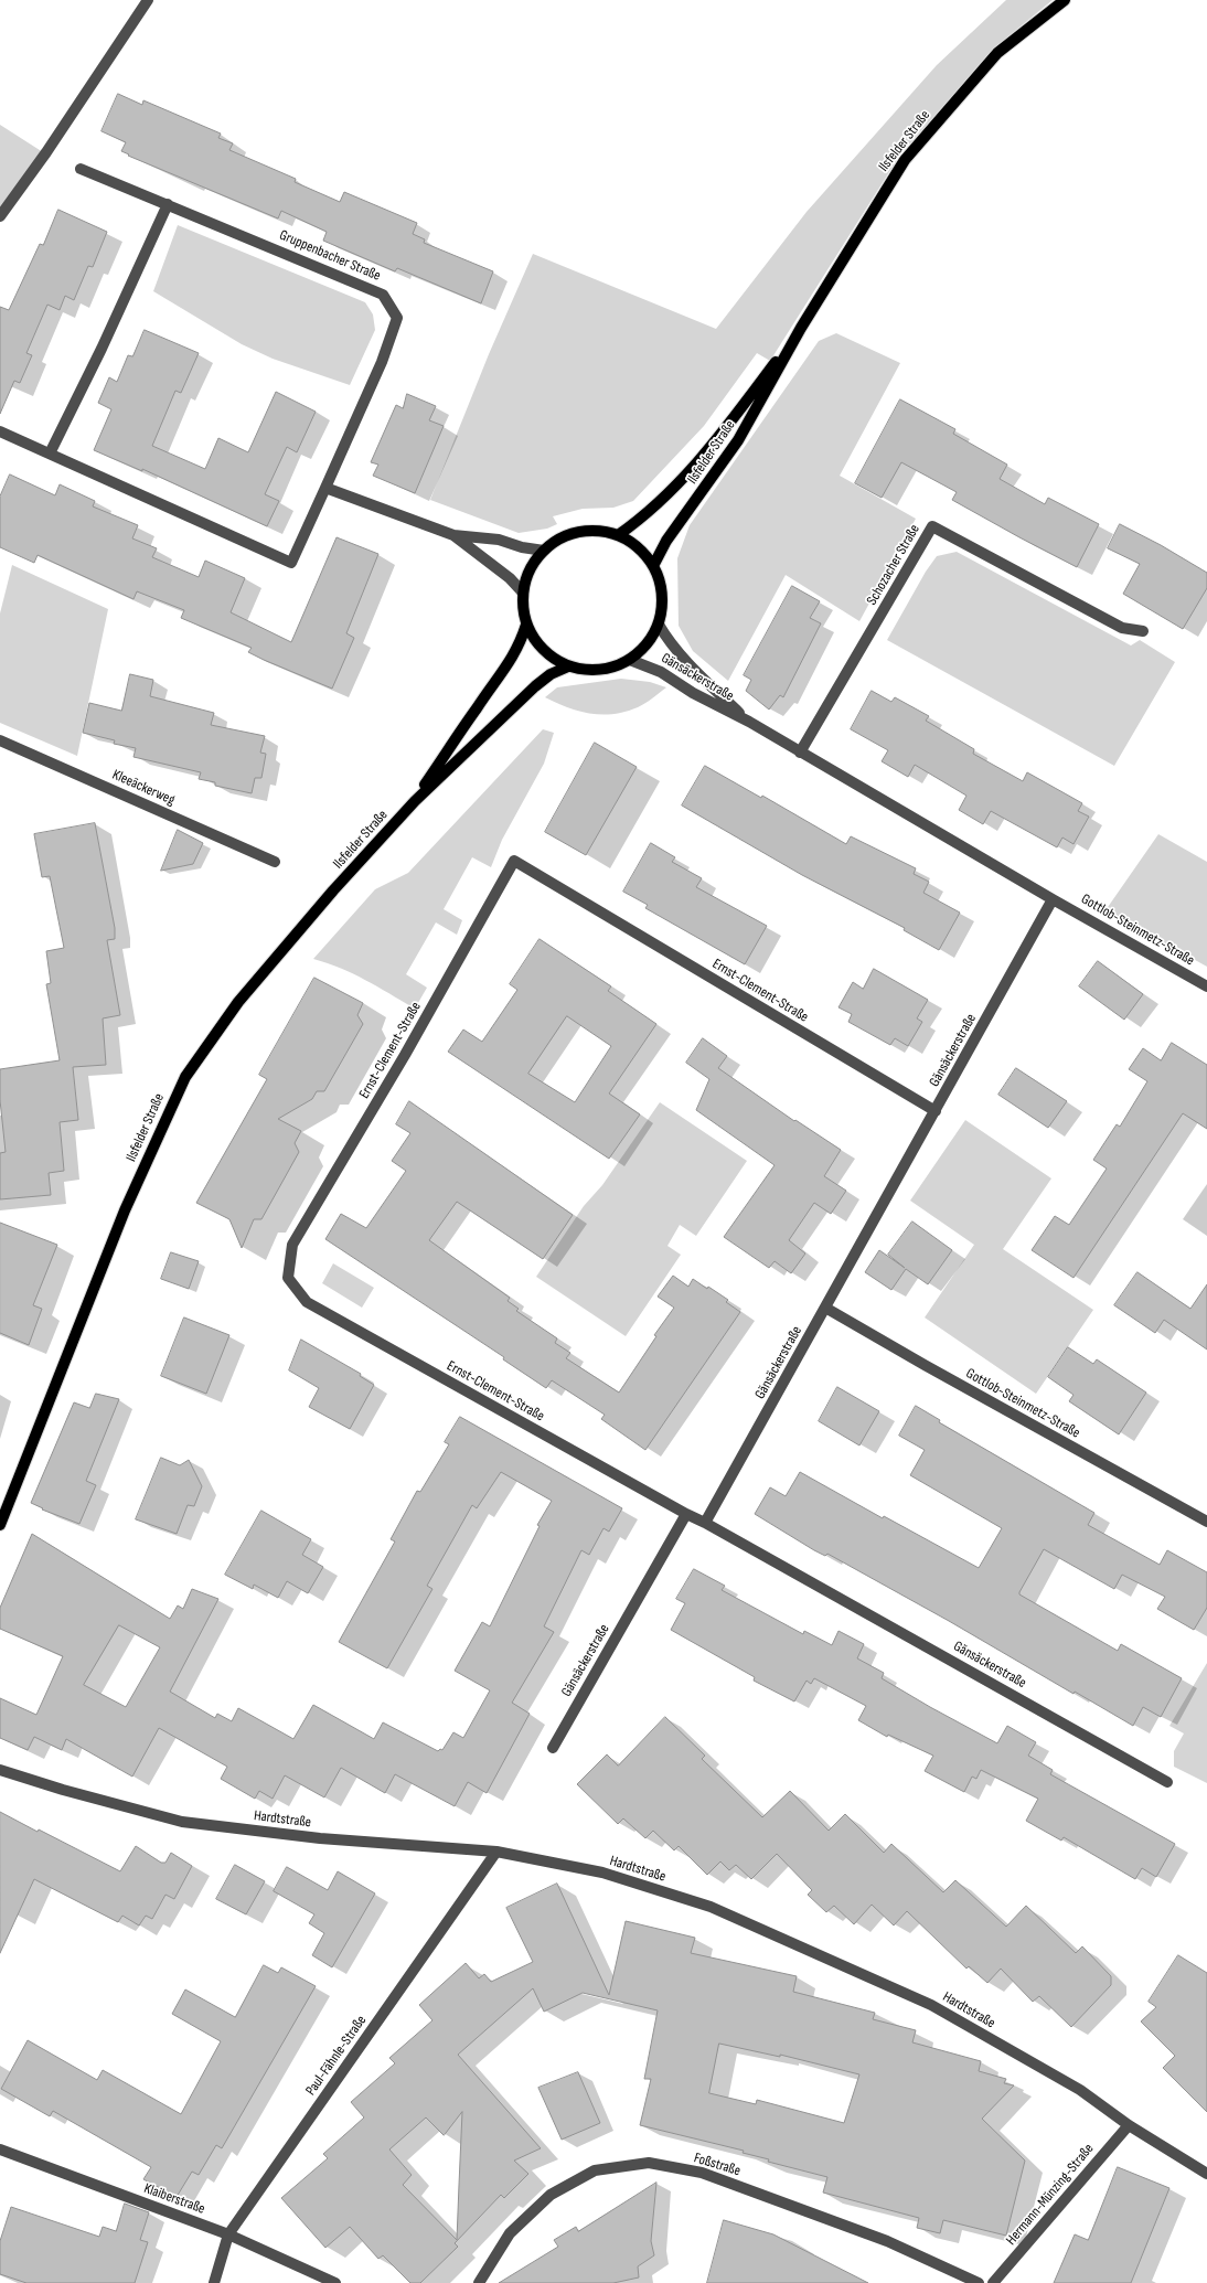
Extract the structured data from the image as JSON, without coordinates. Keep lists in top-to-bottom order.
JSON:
{
  "streets": {
    "main road": ["Ilsfelder Straße"],
    "street": [
      "Gruppenbacher Straße",
      "Schozacher Straße",
      "Gänsäckerstraße",
      "Kleeäckerweg",
      "Gottlob-Steinmetz-Straße",
      "Ernst-Clement-Straße",
      "Hardtstraße",
      "Paul-Fähnle-Straße",
      "Foßstraße",
      "Hermann-Münzing-Straße",
      "Klaiberstraße"
    ]
  },
  "crossings": [
    ["Ilsfelder Straße", "Gänsäckerstraße"],
    ["Schozacher Straße", "Gänsäckerstraße"],
    ["Gänsäckerstraße", "Gottlob-Steinmetz-Straße"],
    ["Gänsäckerstraße", "Ernst-Clement-Straße"],
    ["Hardtstraße", "Paul-Fähnle-Straße"],
    ["Hardtstraße", "Hermann-Münzing-Straße"],
    ["Paul-Fähnle-Straße", "Klaiberstraße"]
  ]
}
